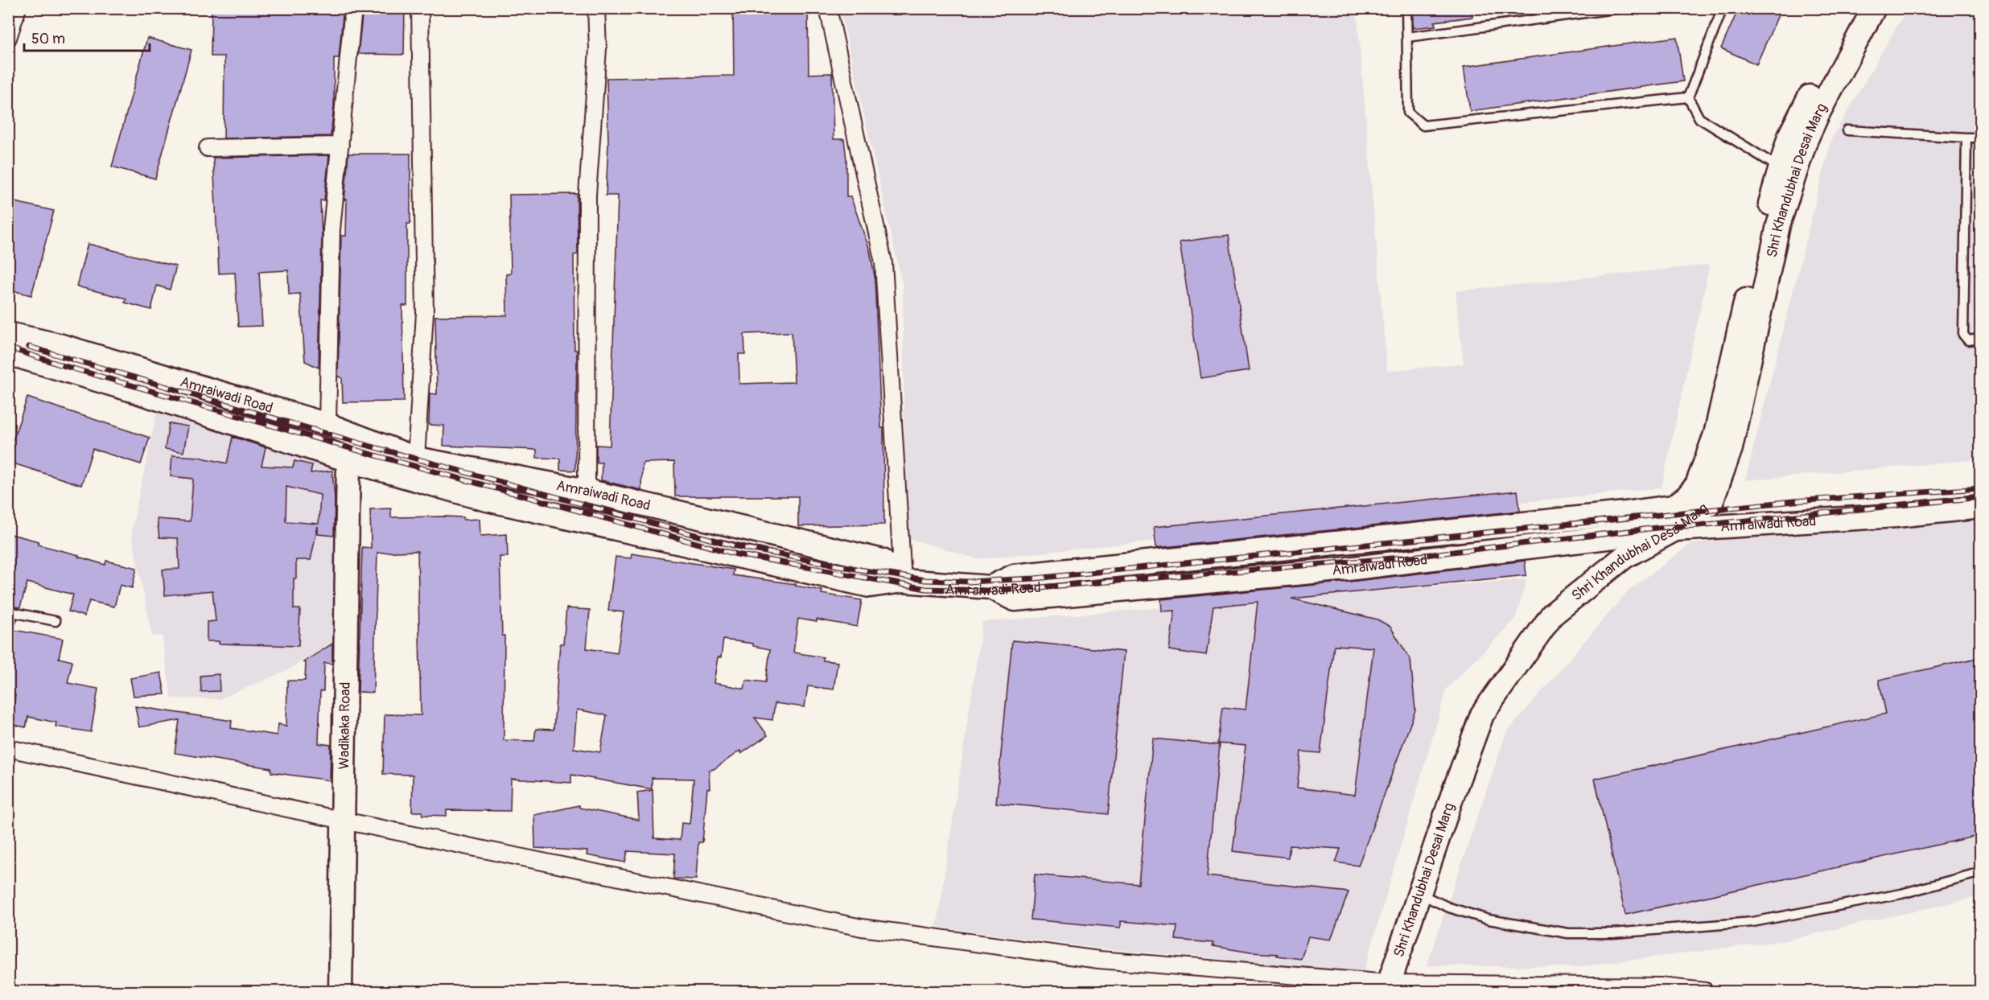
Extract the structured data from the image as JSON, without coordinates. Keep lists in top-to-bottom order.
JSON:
{
  "streets": {
    "main road": ["Shri Khandubhai Desai Marg", "Amraiwadi Road", "Wadikaka Road"]
  },
  "crossings": [
    ["Shri Khandubhai Desai Marg", "Amraiwadi Road"]
  ],
  "scale_bar": "50 m"
}
